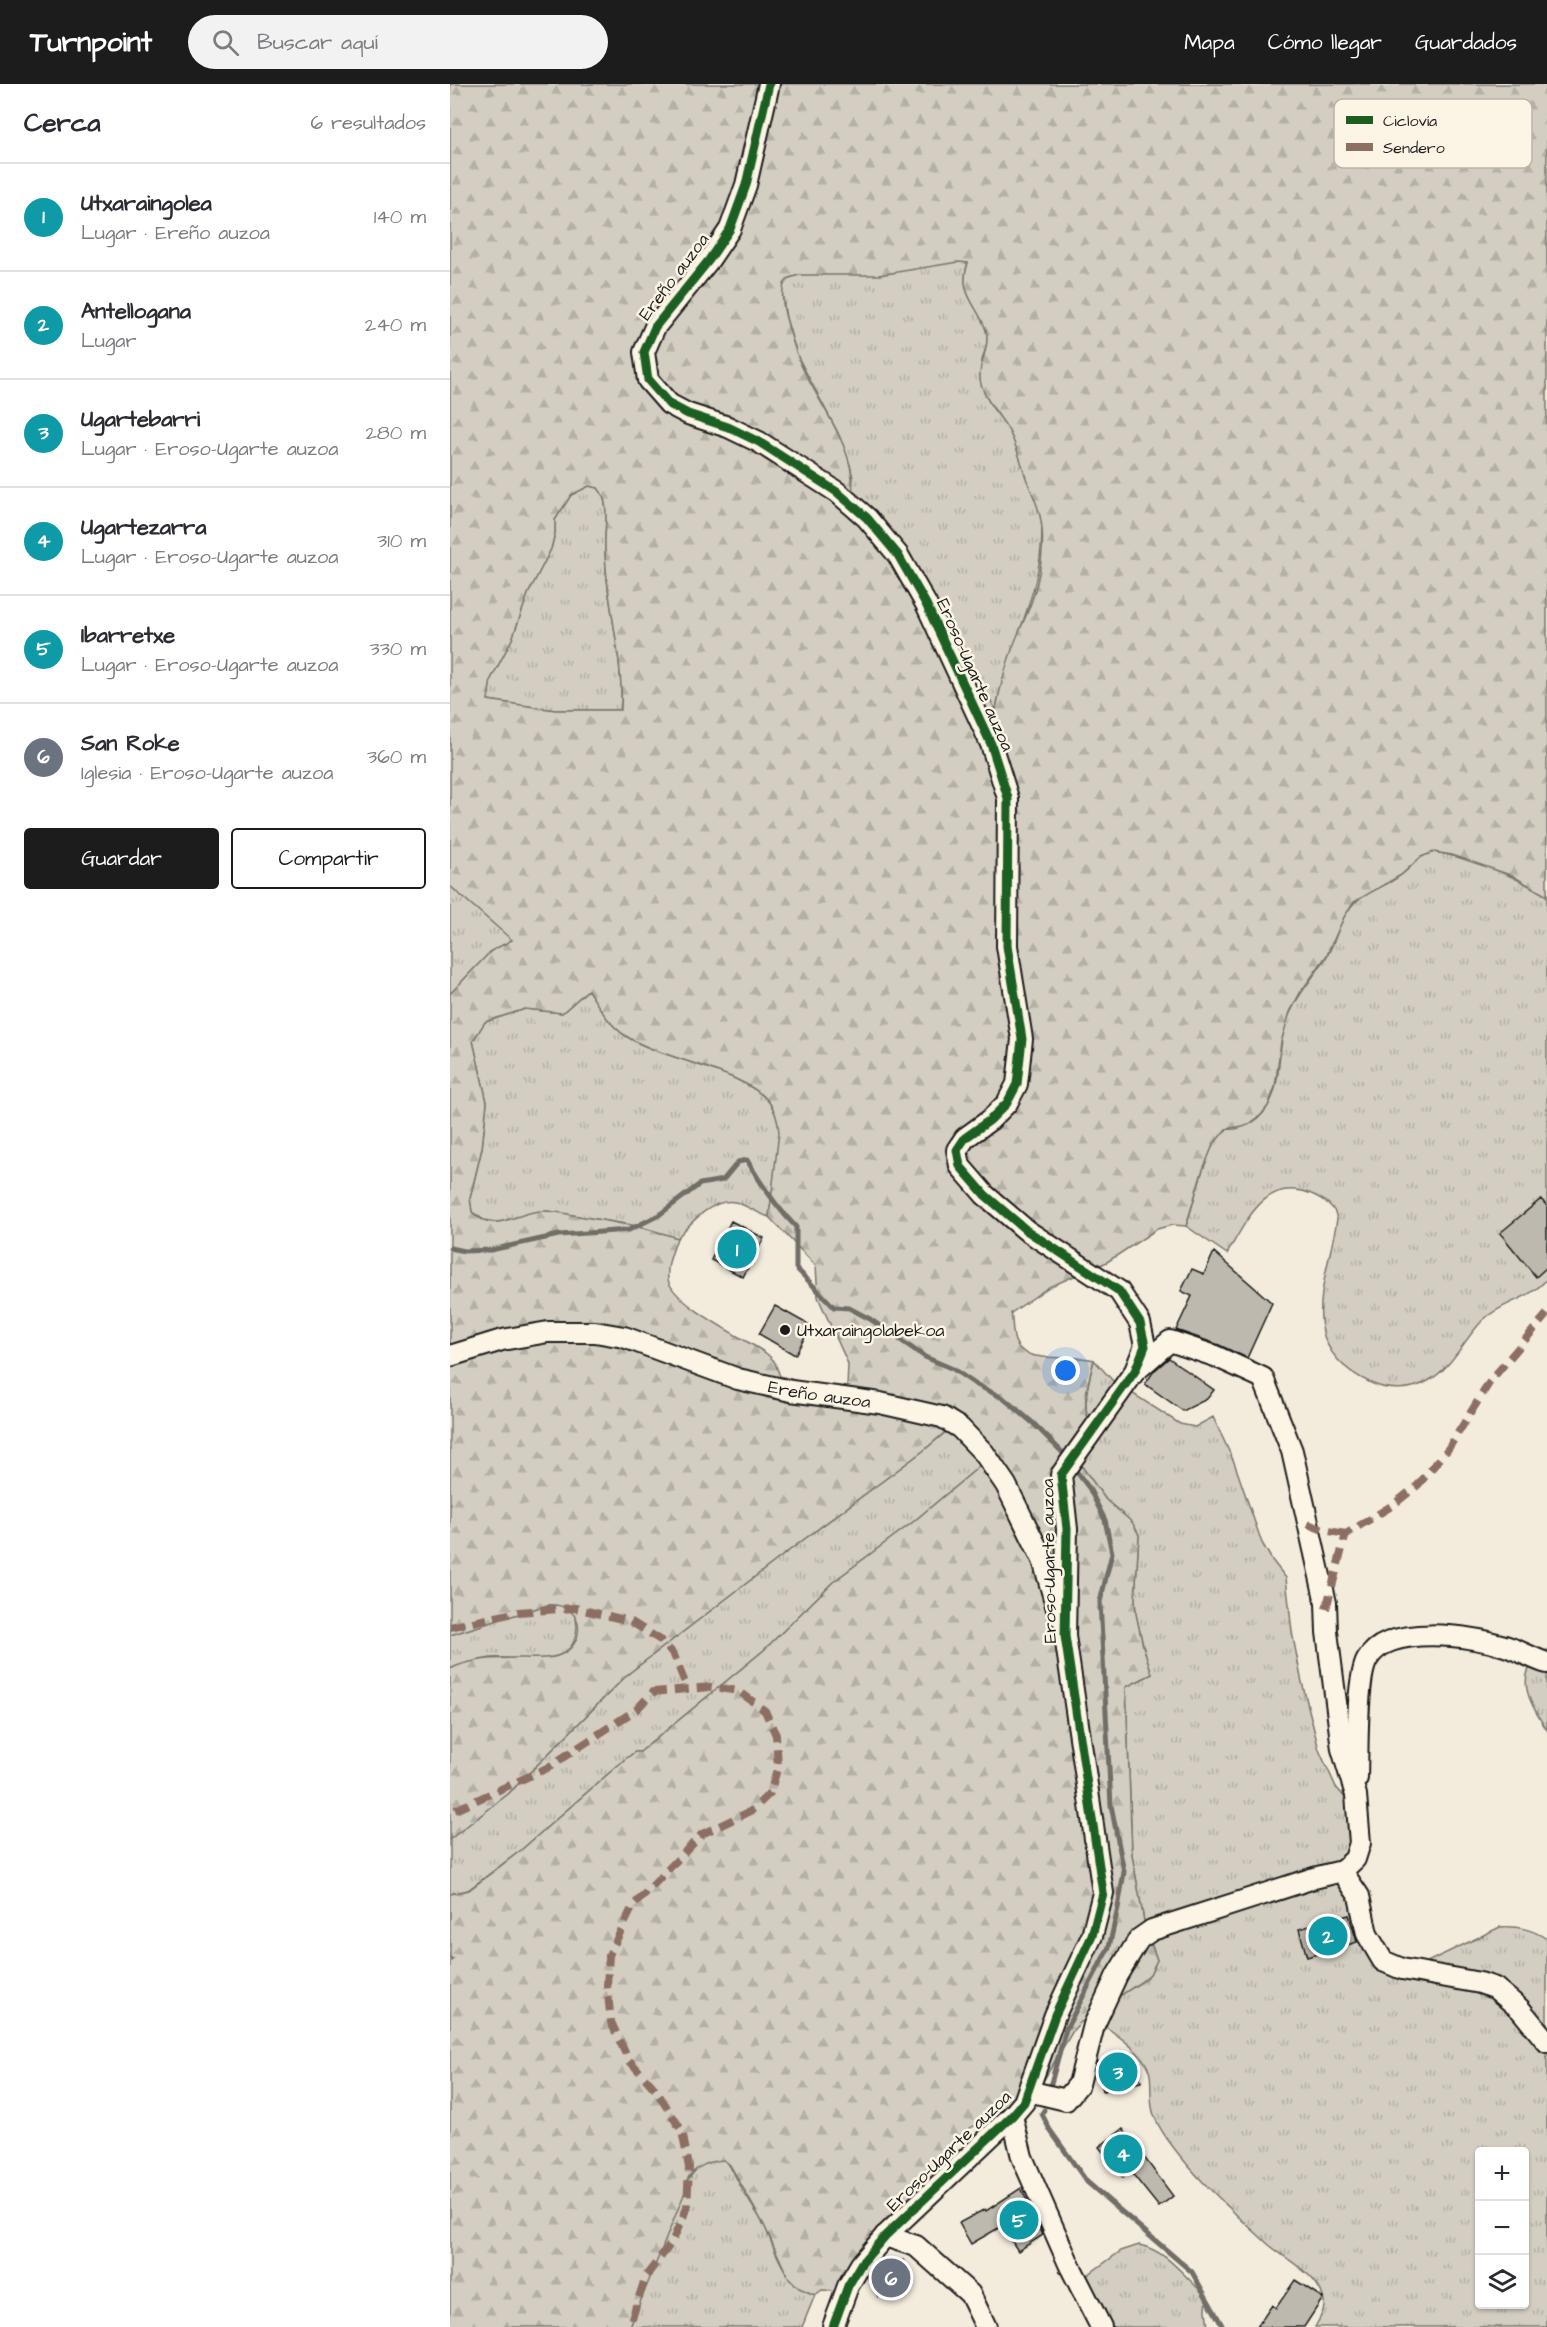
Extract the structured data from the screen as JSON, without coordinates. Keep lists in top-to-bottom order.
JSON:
{
  "streets": {
    "street": ["Ereño auzoa", "Eroso-Ugarte auzoa"]
  },
  "crossings": [
    ["Ereño auzoa", "Eroso-Ugarte auzoa"]
  ],
  "places": ["Utxaraingolabekoa"],
  "legend": ["Ciclovía", "Sendero"],
  "page": {
    "header": "Turnpoint",
    "search": "Buscar aquí",
    "nav": ["Mapa", "Cómo llegar", "Guardados"],
    "heading": ["Cerca", "6 resultados"],
    "list": [
      {
        "mark": "1",
        "name": "Utxaraingolea",
        "note": "Lugar · Ereño auzoa",
        "value": "140 m"
      },
      {
        "mark": "2",
        "name": "Antellogana",
        "note": "Lugar",
        "value": "240 m"
      },
      {
        "mark": "3",
        "name": "Ugartebarri",
        "note": "Lugar · Eroso-Ugarte auzoa",
        "value": "280 m"
      },
      {
        "mark": "4",
        "name": "Ugartezarra",
        "note": "Lugar · Eroso-Ugarte auzoa",
        "value": "310 m"
      },
      {
        "mark": "5",
        "name": "Ibarretxe",
        "note": "Lugar · Eroso-Ugarte auzoa",
        "value": "330 m"
      },
      {
        "mark": "6",
        "name": "San Roke",
        "note": "Iglesia · Eroso-Ugarte auzoa",
        "value": "360 m"
      }
    ],
    "buttons": ["Guardar", "Compartir"],
    "pins": [
      "1",
      "2",
      "3",
      "4",
      "5",
      "6"
    ],
    "map_buttons": ["+", "−"]
  }
}
